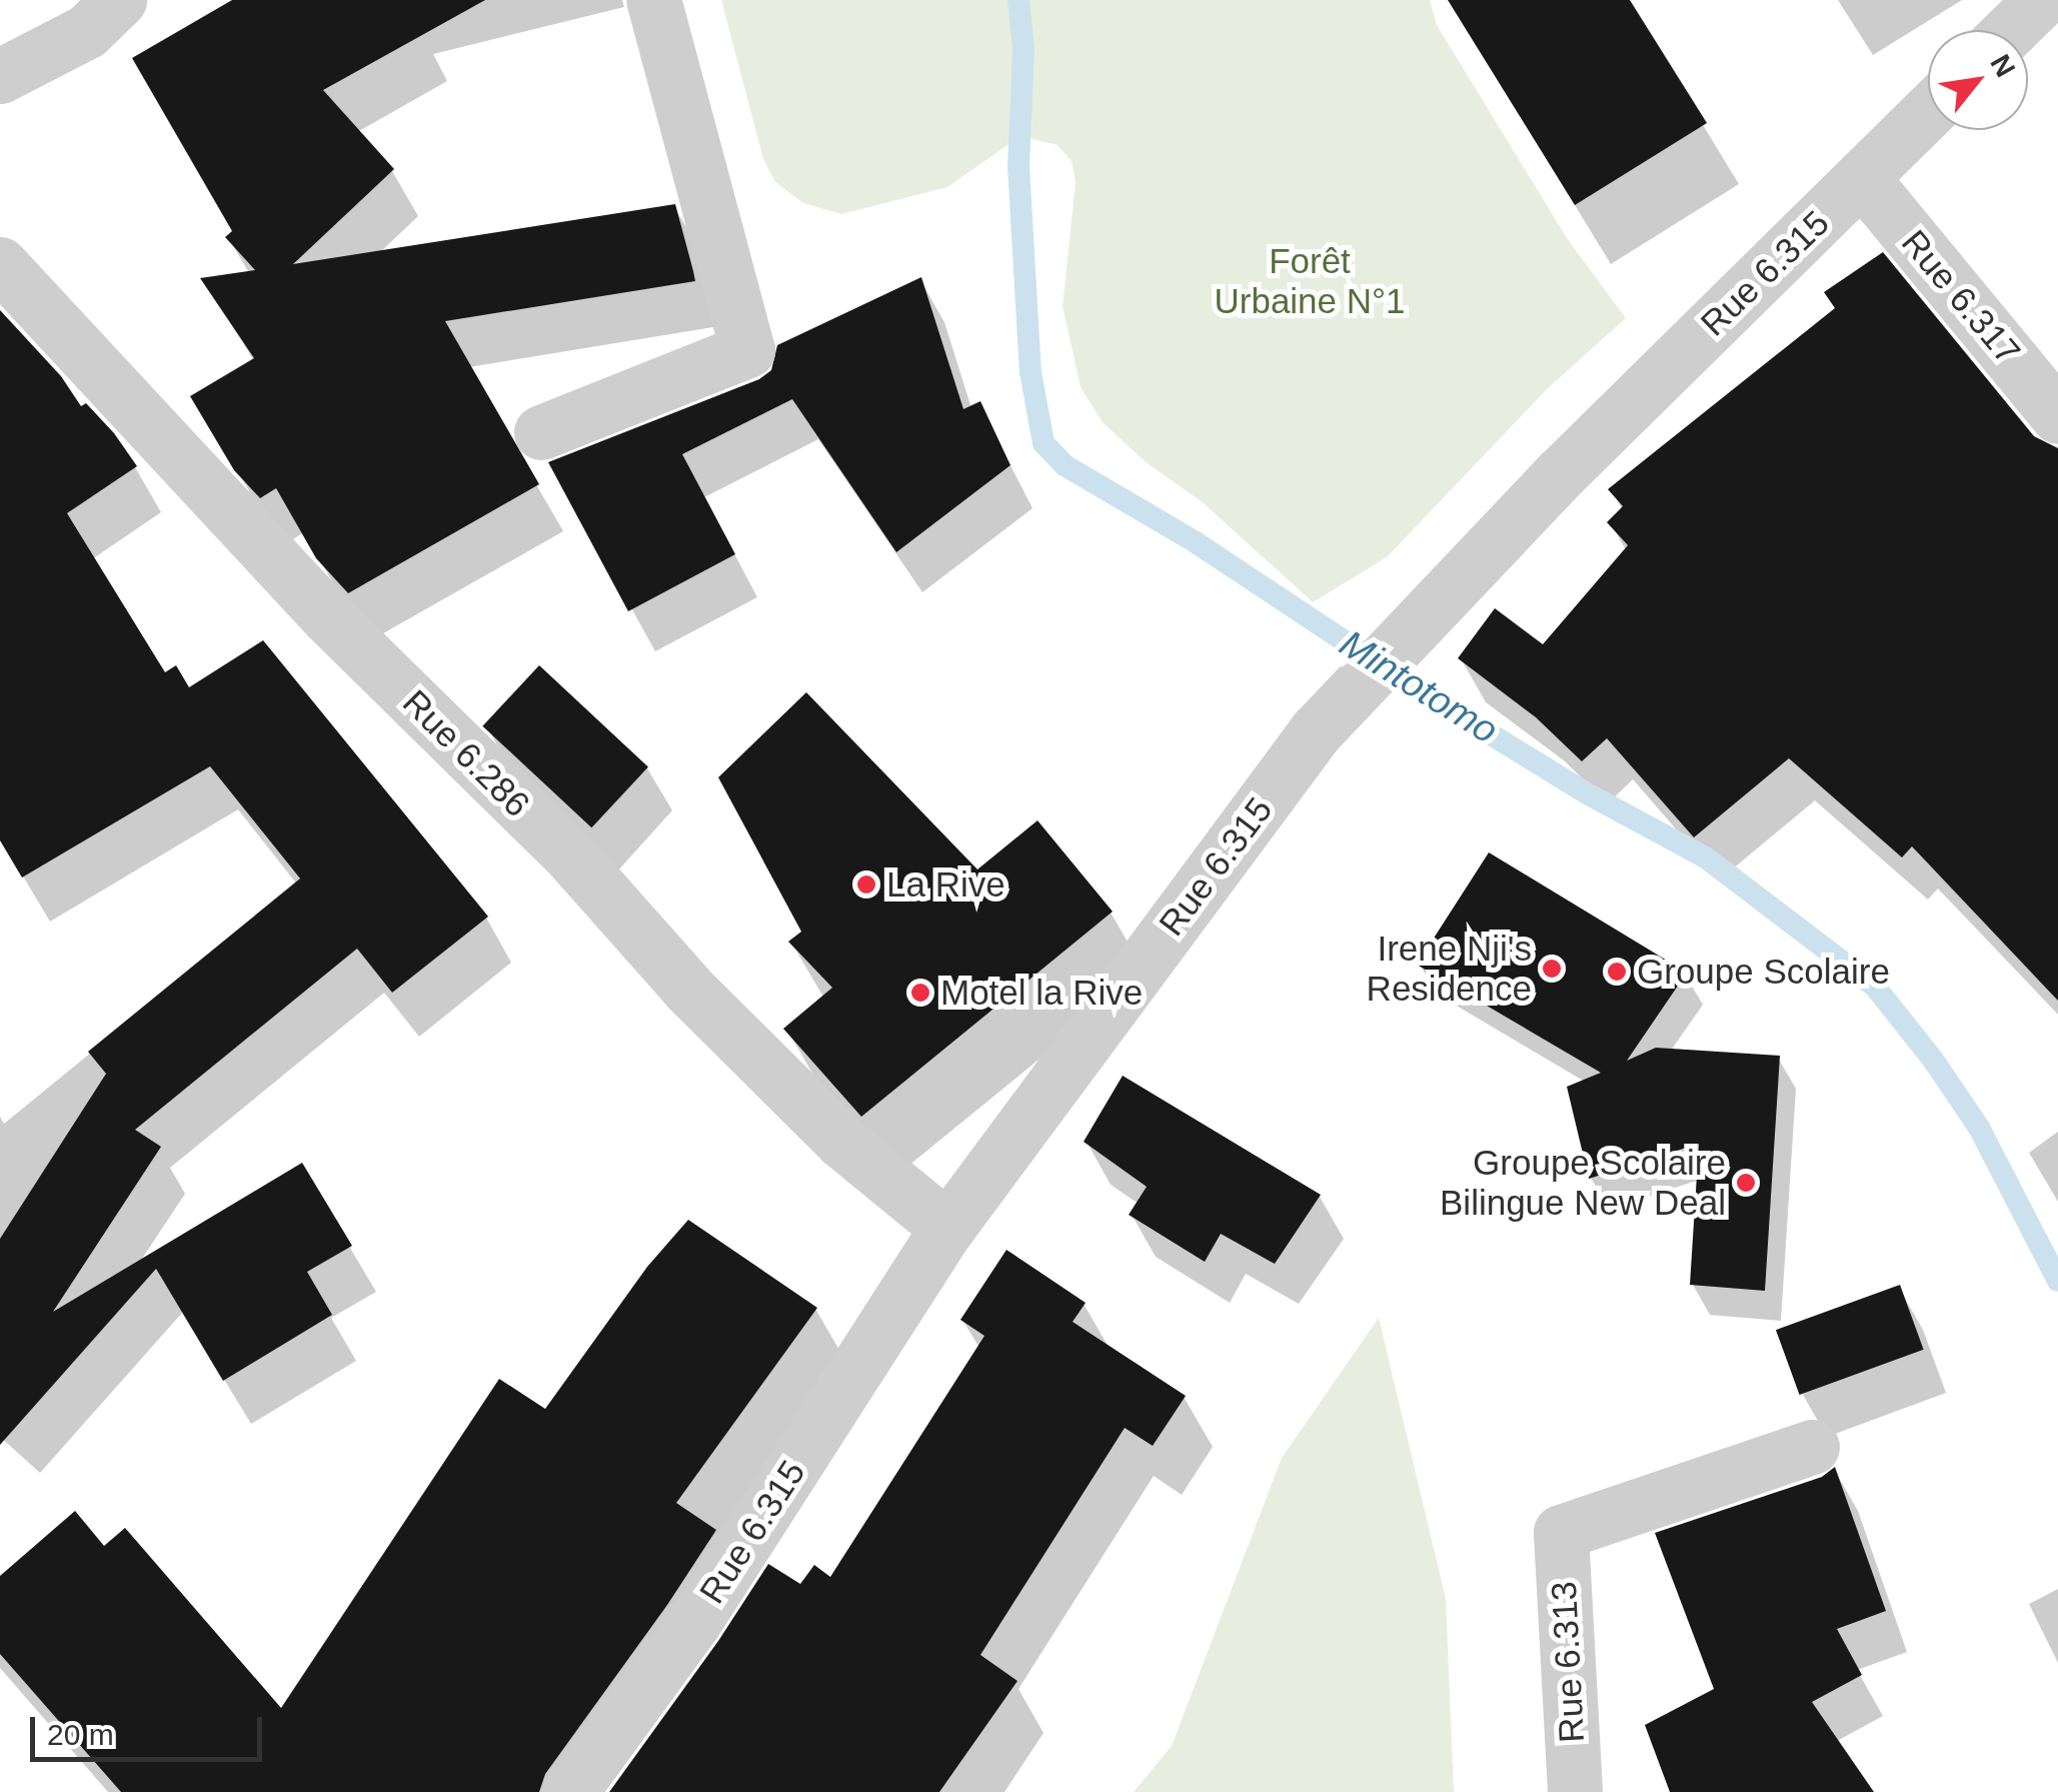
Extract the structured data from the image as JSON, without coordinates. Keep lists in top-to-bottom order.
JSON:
{
  "streets": {
    "street": [
      "Rue 6.315",
      "Rue 6.317",
      "Rue 6.286",
      "Rue 6.313"
    ]
  },
  "crossings": [
    ["Rue 6.315", "Rue 6.317"],
    ["Rue 6.315", "Rue 6.286"]
  ],
  "water": ["Mintotomo"],
  "parks": ["Forêt Urbaine N°1"],
  "places": [
    "La Rive",
    "Irene Nji's Residence",
    "Groupe Scolaire",
    "Motel la Rive",
    "Groupe Scolaire Bilingue New Deal"
  ],
  "scale_bar": "20 m",
  "north": "top right"
}
